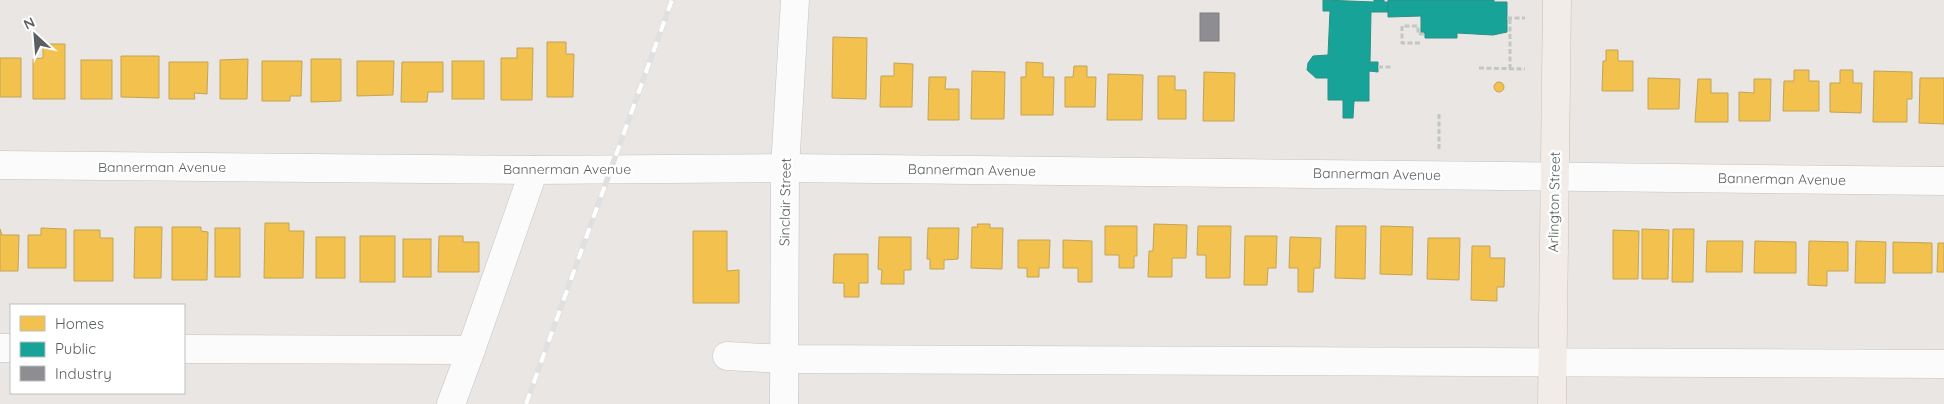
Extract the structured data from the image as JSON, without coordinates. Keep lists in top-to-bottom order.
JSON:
{
  "streets": {
    "main road": ["Arlington Street"],
    "street": ["Bannerman Avenue", "Sinclair Street"]
  },
  "crossings": [
    ["Bannerman Avenue", "Sinclair Street"],
    ["Bannerman Avenue", "Arlington Street"]
  ],
  "legend": ["Homes", "Public", "Industry"],
  "north": "top left"
}
